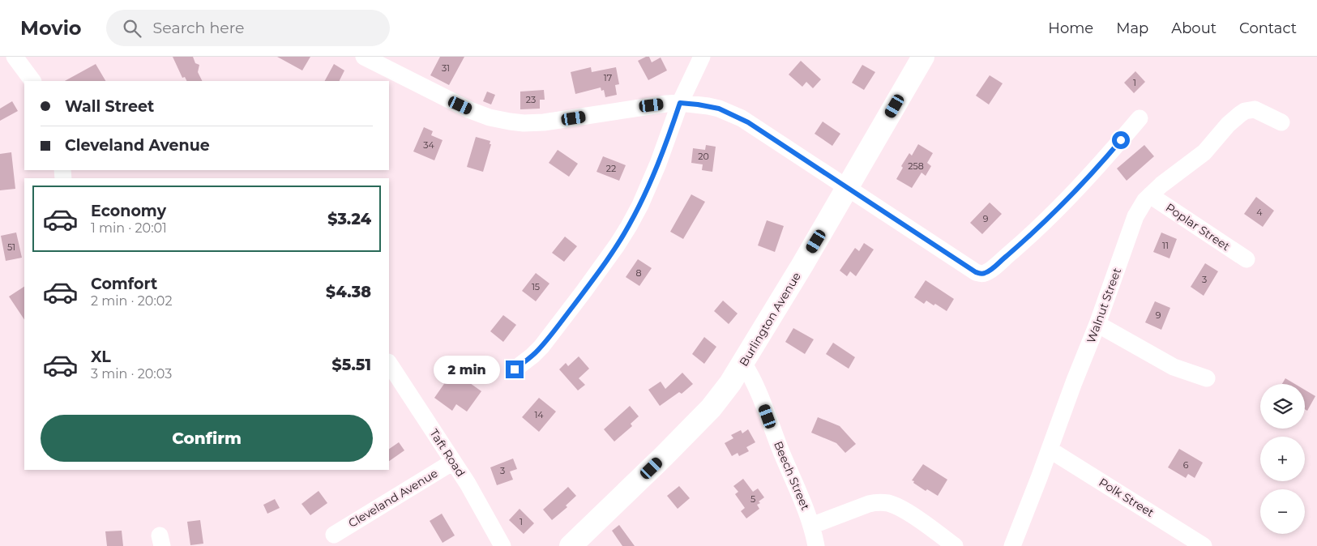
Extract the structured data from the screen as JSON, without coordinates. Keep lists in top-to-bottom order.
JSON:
{
  "streets": {
    "main road": ["Burlington Avenue"],
    "street": [
      "Poplar Street",
      "Walnut Street",
      "Taft Road",
      "Beech Street",
      "Polk Street",
      "Cleveland Avenue"
    ]
  },
  "crossings": [
    ["Poplar Street", "Walnut Street"],
    ["Walnut Street", "Polk Street"],
    ["Burlington Avenue", "Beech Street"],
    ["Taft Road", "Cleveland Avenue"]
  ],
  "house_numbers": [
    "31",
    "17",
    "1",
    "23",
    "34",
    "20",
    "258",
    "22",
    "4",
    "9",
    "11",
    "51",
    "8",
    "3",
    "15",
    "9",
    "14",
    "6",
    "3",
    "5",
    "1"
  ],
  "page": {
    "header": "Movio",
    "search": "Search here",
    "nav": [
      "Home",
      "Map",
      "About",
      "Contact"
    ],
    "banner": ["Wall Street", "Cleveland Avenue"],
    "list": [
      {
        "name": "Economy",
        "note": "1 min · 20:01",
        "value": "$3.24"
      },
      {
        "name": "Comfort",
        "note": "2 min · 20:02",
        "value": "$4.38"
      },
      {
        "name": "XL",
        "note": "3 min · 20:03",
        "value": "$5.51"
      }
    ],
    "bubble": "2 min",
    "map_buttons": ["+", "−"],
    "buttons": "Confirm"
  }
}
